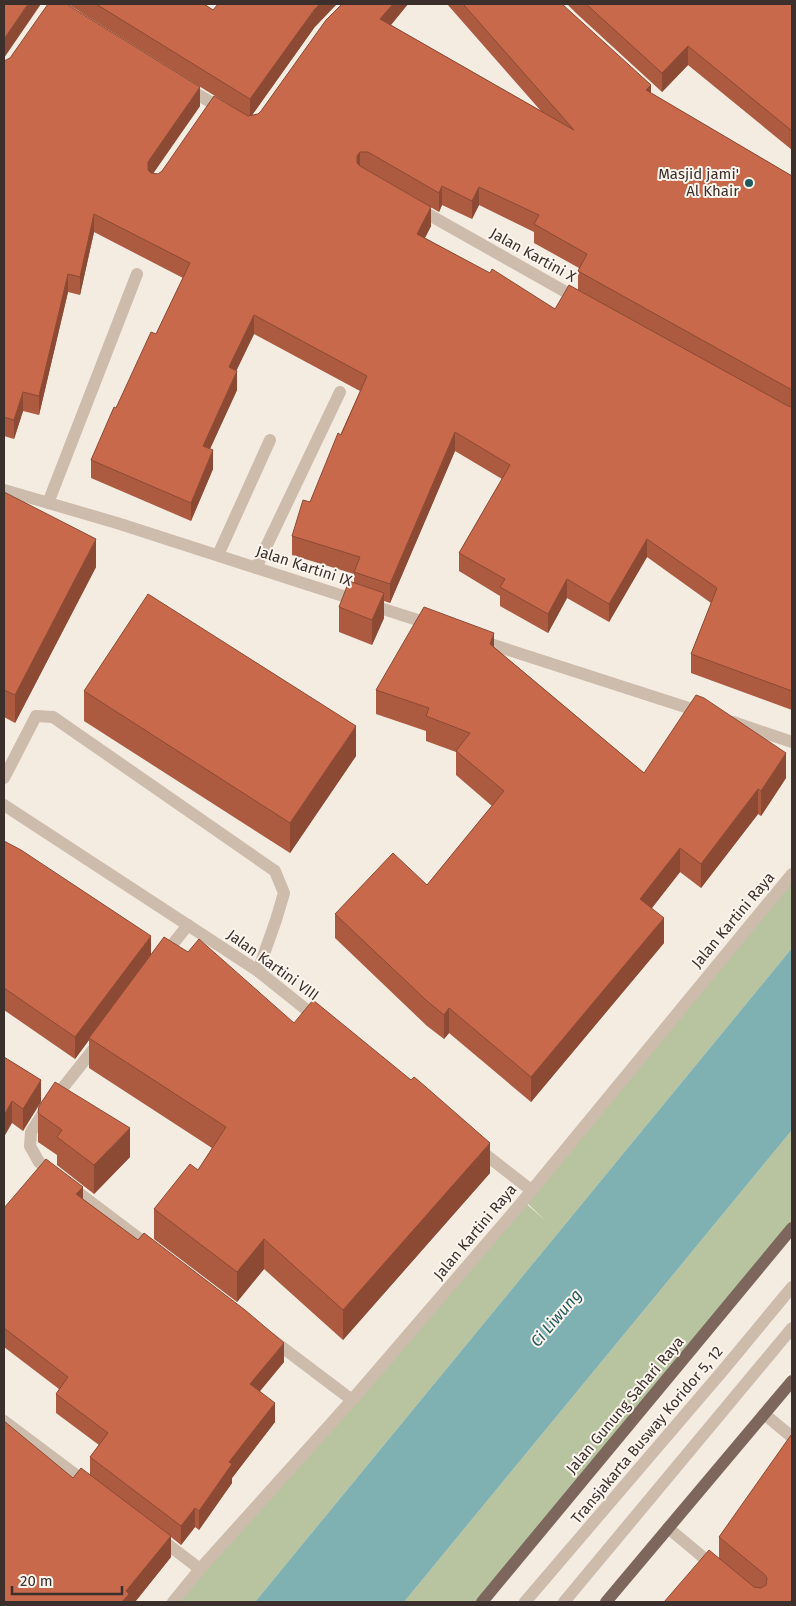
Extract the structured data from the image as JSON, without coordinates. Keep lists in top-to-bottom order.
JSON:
{
  "streets": {
    "main road": ["Jalan Gunung Sahari Raya"],
    "street": [
      "Jalan Kartini X",
      "Jalan Kartini IX",
      "Jalan Kartini Raya",
      "Jalan Kartini VIII",
      "Transjakarta Busway Koridor 5, 12"
    ]
  },
  "water": ["Ci Liwung"],
  "places": ["Masjid jami' Al Khair"],
  "scale_bar": "20 m"
}
